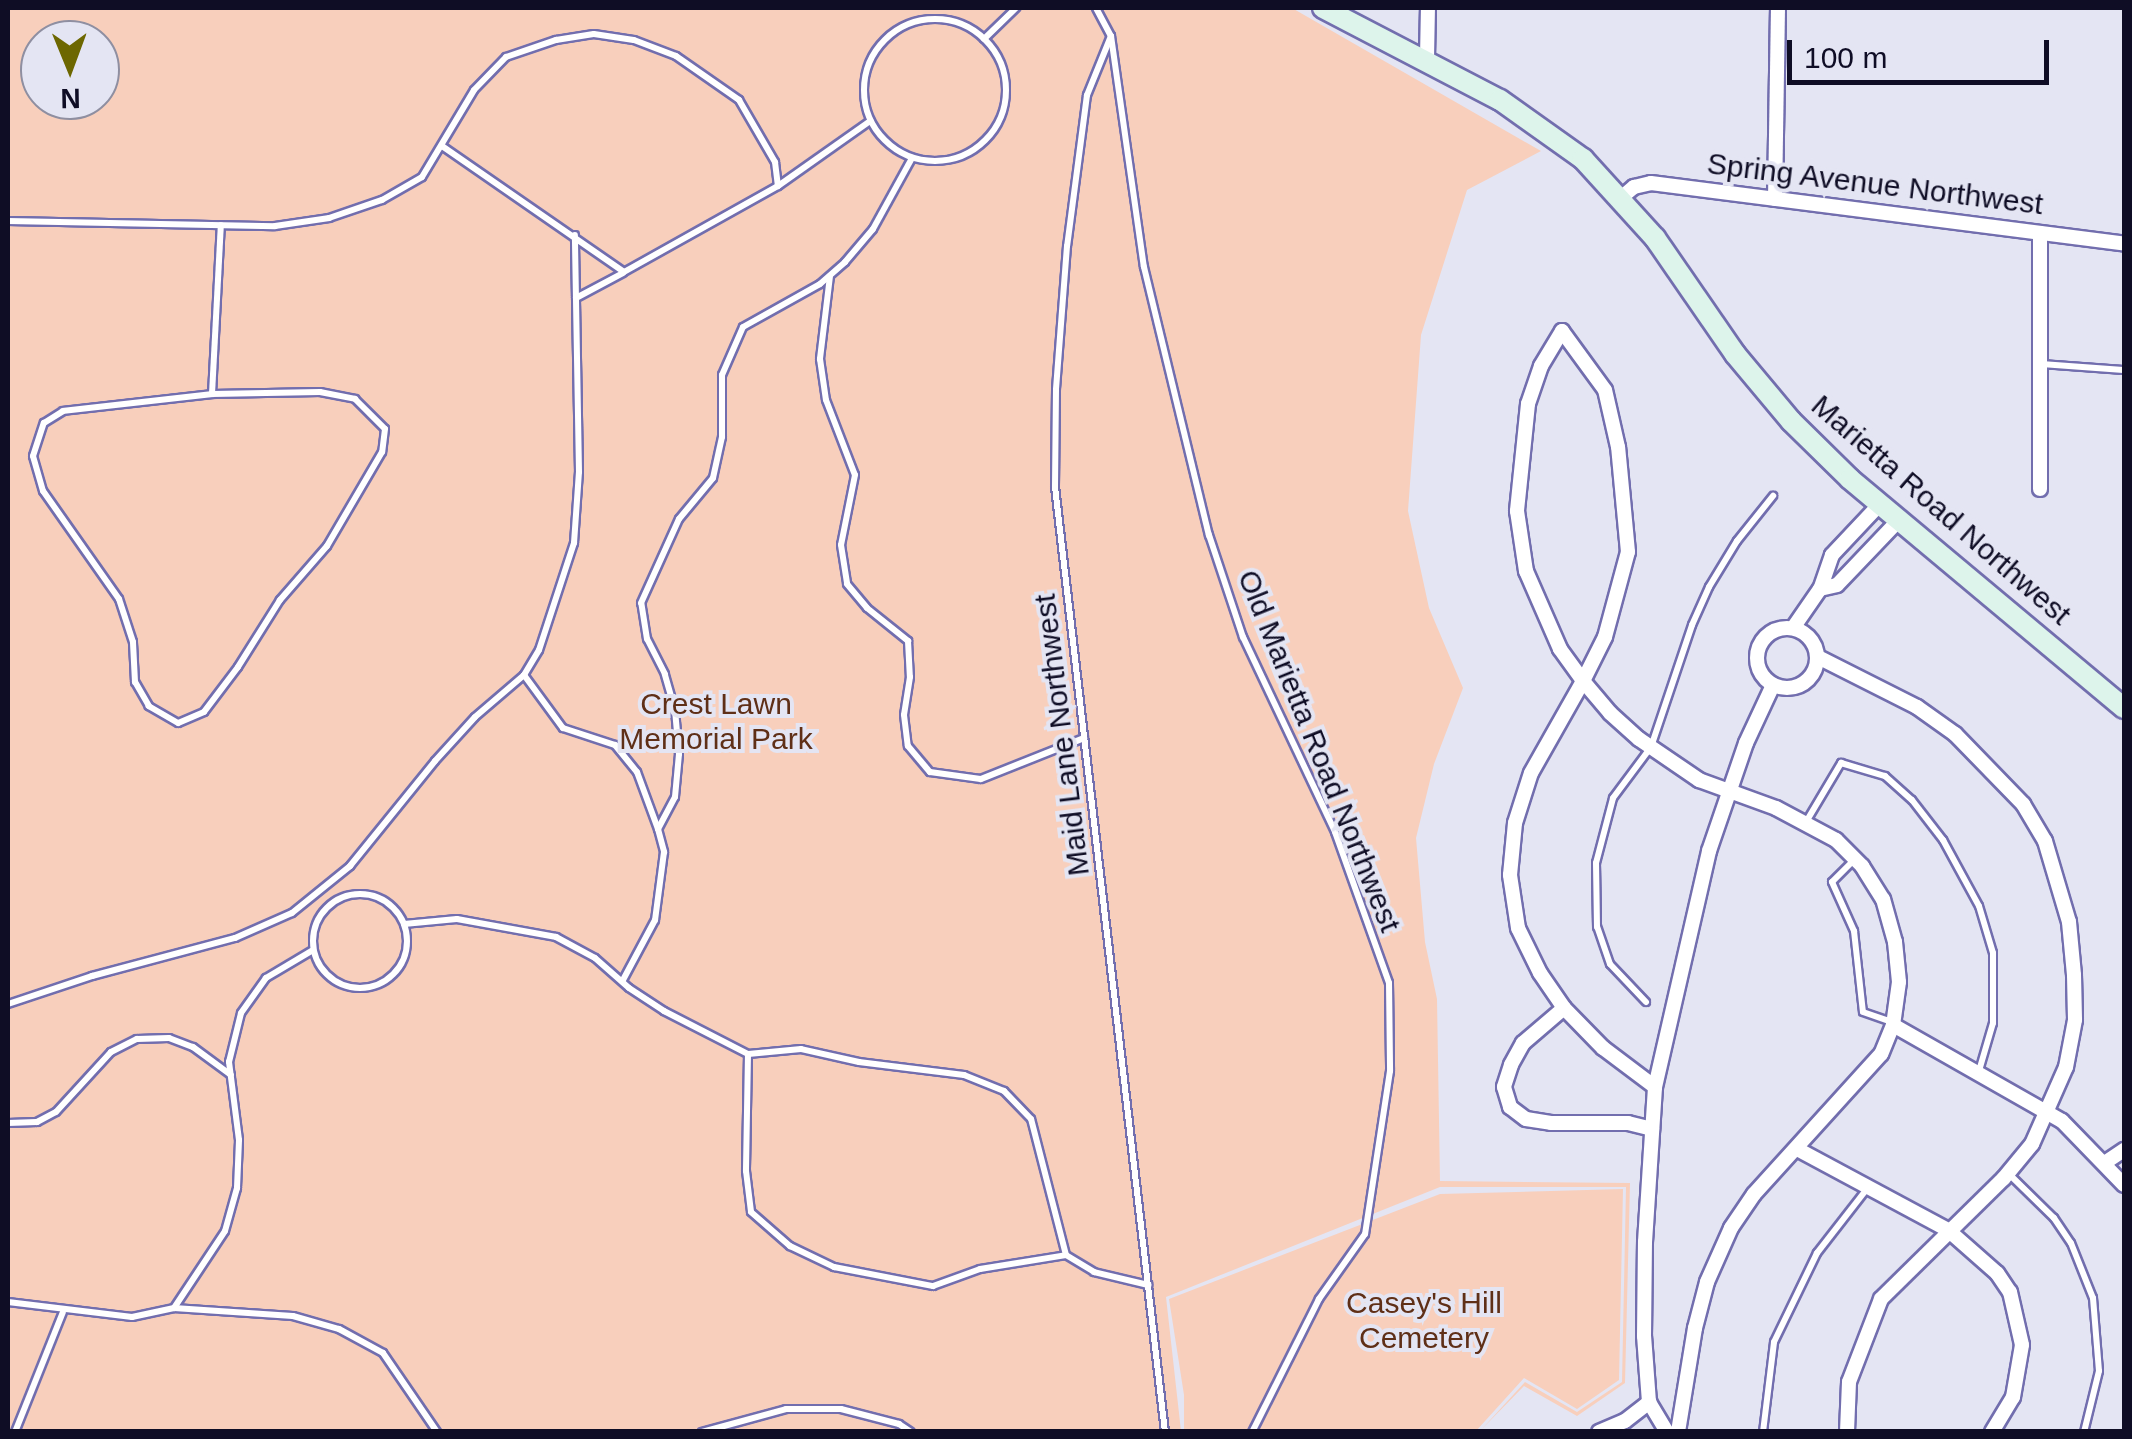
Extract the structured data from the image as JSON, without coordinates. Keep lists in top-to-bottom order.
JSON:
{
  "streets": {
    "main road": ["Marietta Road Northwest"],
    "street": ["Spring Avenue Northwest"],
    "lane": ["Maid Lane Northwest", "Old Marietta Road Northwest"]
  },
  "crossings": [
    ["Spring Avenue Northwest", "Marietta Road Northwest"],
    ["Maid Lane Northwest", "Old Marietta Road Northwest"]
  ],
  "parks": ["Crest Lawn Memorial Park", "Casey's Hill Cemetery"],
  "scale_bar": "100 m",
  "north": "bottom"
}
